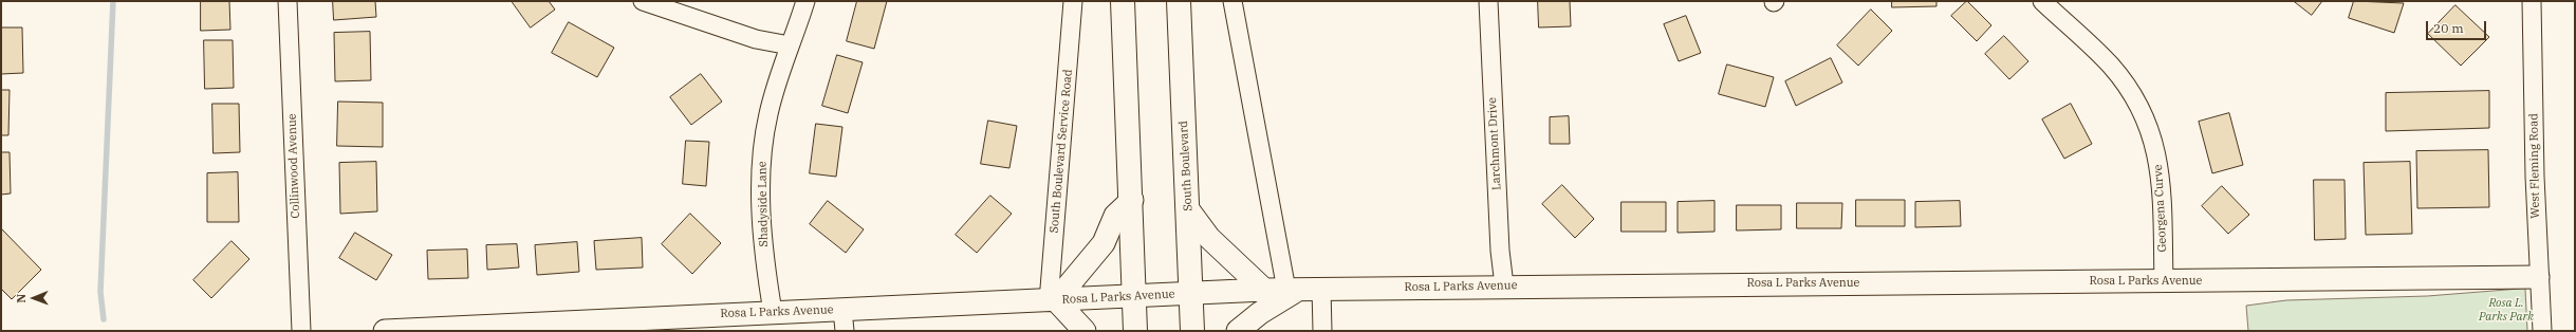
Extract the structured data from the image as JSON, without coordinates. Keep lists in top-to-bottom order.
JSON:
{
  "streets": {
    "highway": ["South Boulevard"],
    "street": [
      "Larchmont Drive",
      "South Boulevard Service Road",
      "Collinwood Avenue",
      "West Fleming Road",
      "Shadyside Lane",
      "Georgena Curve",
      "Rosa L Parks Avenue"
    ]
  },
  "crossings": [
    ["Larchmont Drive", "Rosa L Parks Avenue"],
    ["South Boulevard Service Road", "Rosa L Parks Avenue"],
    ["South Boulevard", "Rosa L Parks Avenue"],
    ["West Fleming Road", "Rosa L Parks Avenue"],
    ["Shadyside Lane", "Rosa L Parks Avenue"],
    ["Georgena Curve", "Rosa L Parks Avenue"]
  ],
  "parks": ["Rosa L. Parks Park"],
  "scale_bar": "20 m",
  "north": "left"
}
